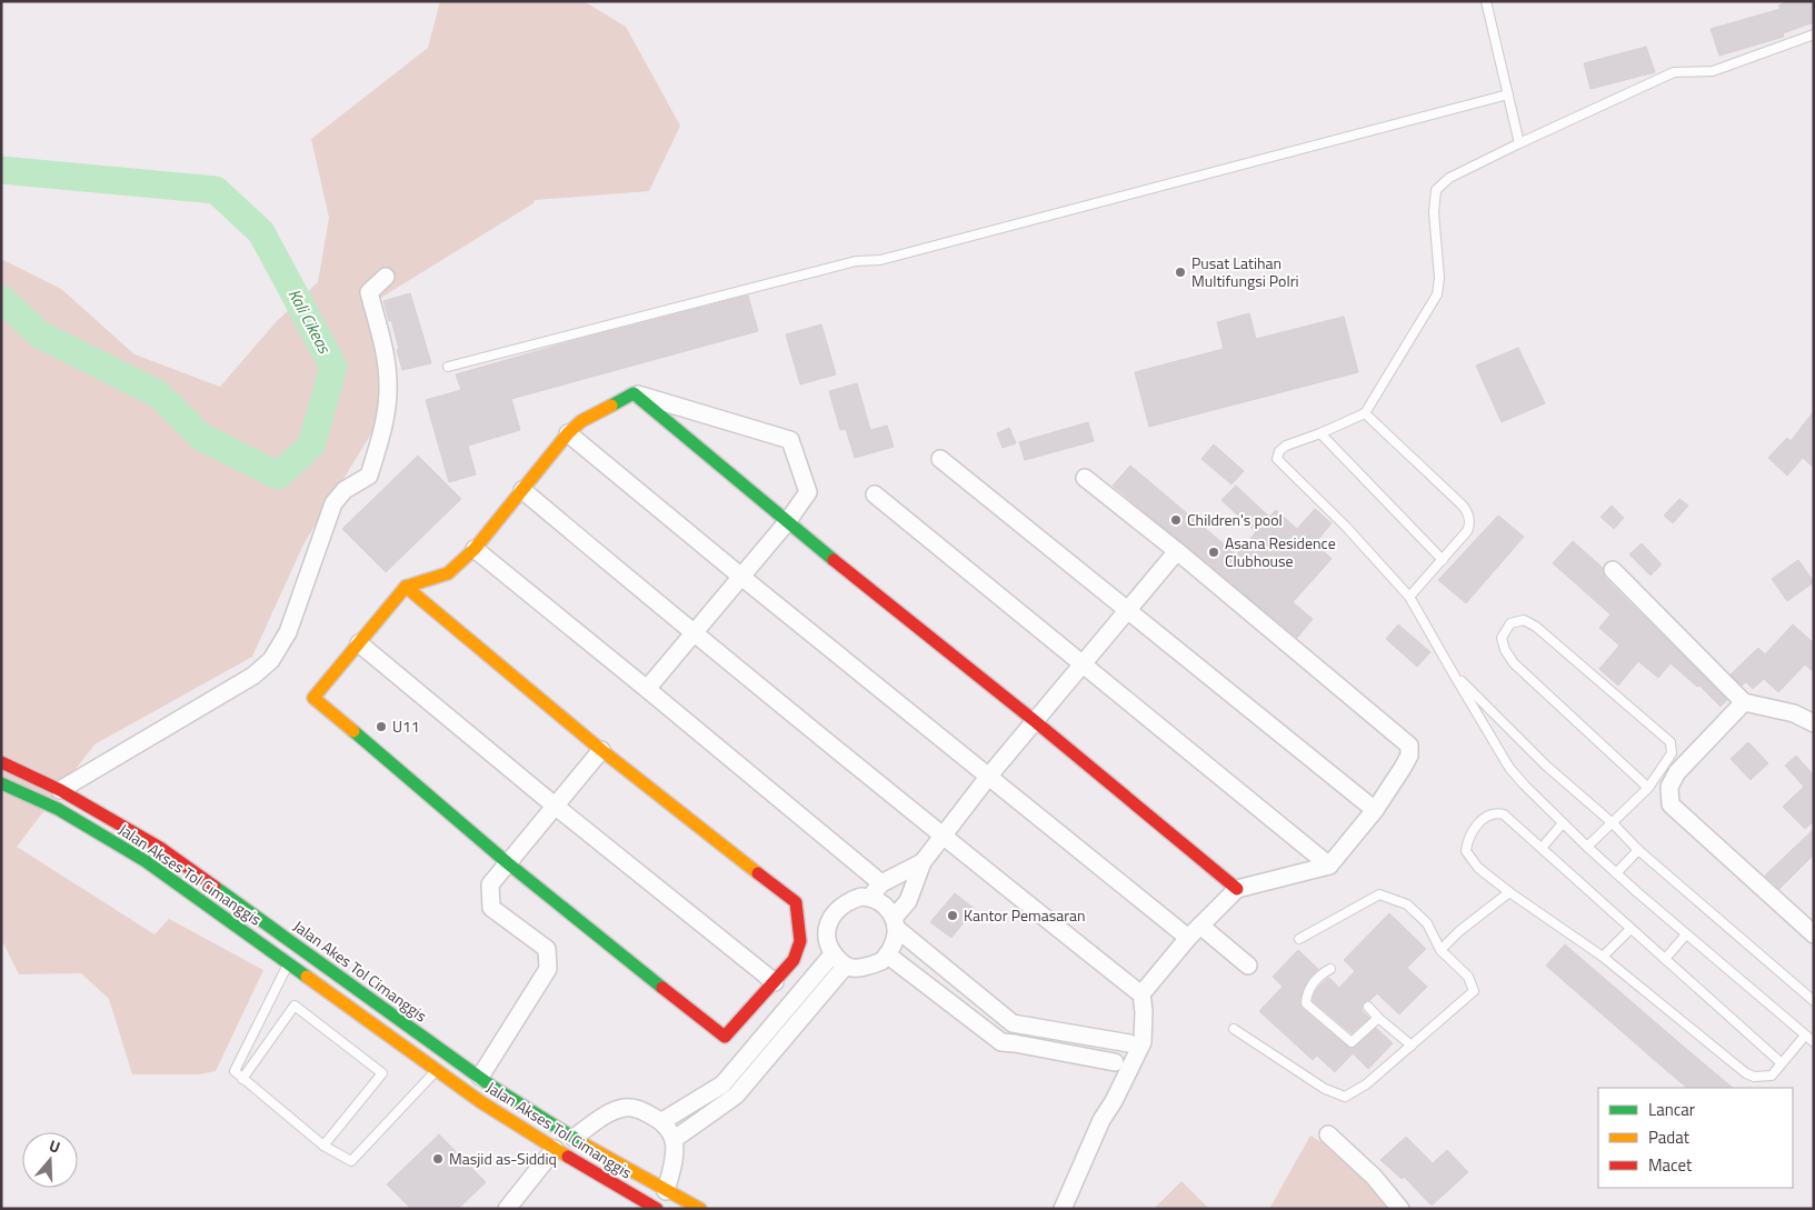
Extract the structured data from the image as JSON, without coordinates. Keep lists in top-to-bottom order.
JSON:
{
  "streets": {
    "street": ["Jalan Akses Tol Cimanggis", "Jalan Akes Tol Cimanggis"]
  },
  "water": ["Kali Cikeas"],
  "places": [
    "Pusat Latihan Multifungsi Polri",
    "Children's pool",
    "Asana Residence Clubhouse",
    "U11",
    "Kantor Pemasaran",
    "Masjid as-Siddiq"
  ],
  "legend": ["Lancar", "Padat", "Macet"],
  "north": "top"
}
